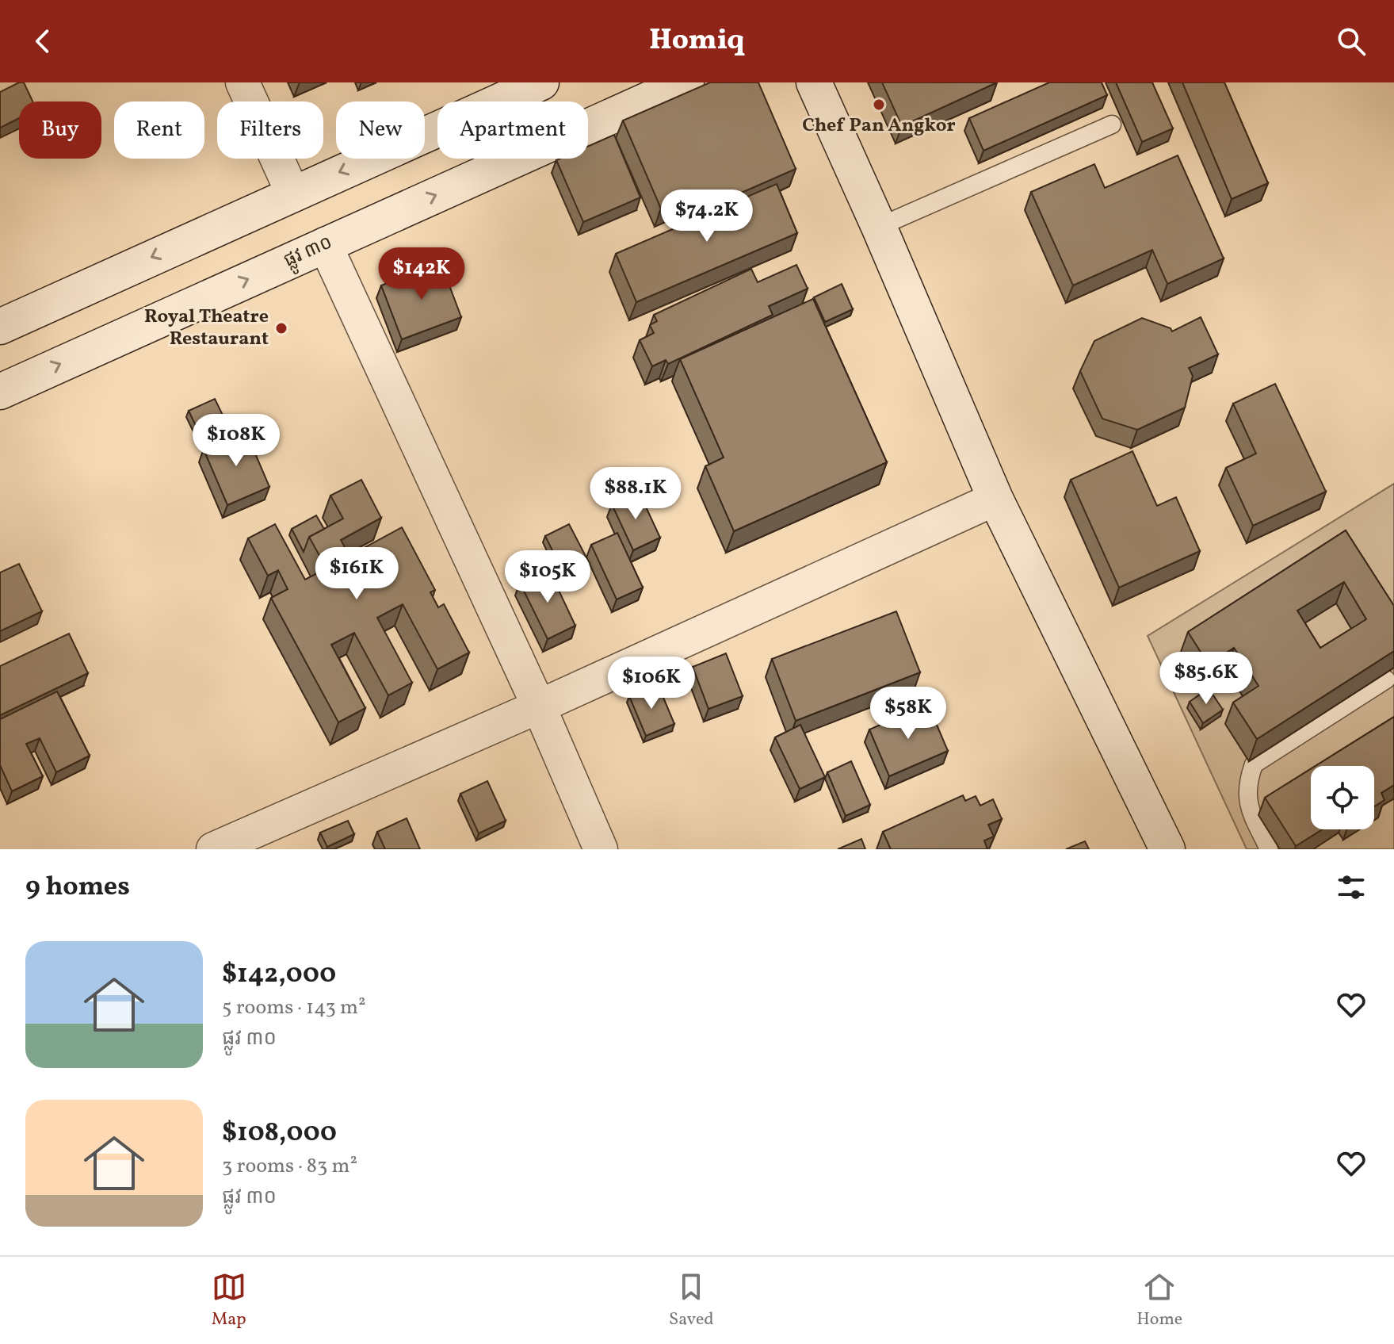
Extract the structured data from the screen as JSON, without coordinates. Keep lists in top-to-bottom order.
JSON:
{
  "streets": {
    "street": ["ផ្លូវ ៣០"]
  },
  "places": ["Chef Pan Angkor", "Royal Theatre Restaurant"],
  "page": {
    "header": "Homiq",
    "chip": [
      "Buy",
      "Rent",
      "Filters",
      "New",
      "Apartment"
    ],
    "price": [
      "$74.2K",
      "$142K",
      "$108K",
      "$88.1K",
      "$161K",
      "$105K",
      "$85.6K",
      "$106K",
      "$58K"
    ],
    "heading": "9 homes",
    "list": [
      {
        "name": "$142,000",
        "note": "5 rooms · 143 m² · ផ្លូវ ៣០"
      },
      {
        "name": "$108,000",
        "note": "3 rooms · 83 m² · ផ្លូវ ៣០"
      }
    ],
    "tabs": ["Map", "Saved", "Home"]
  }
}
